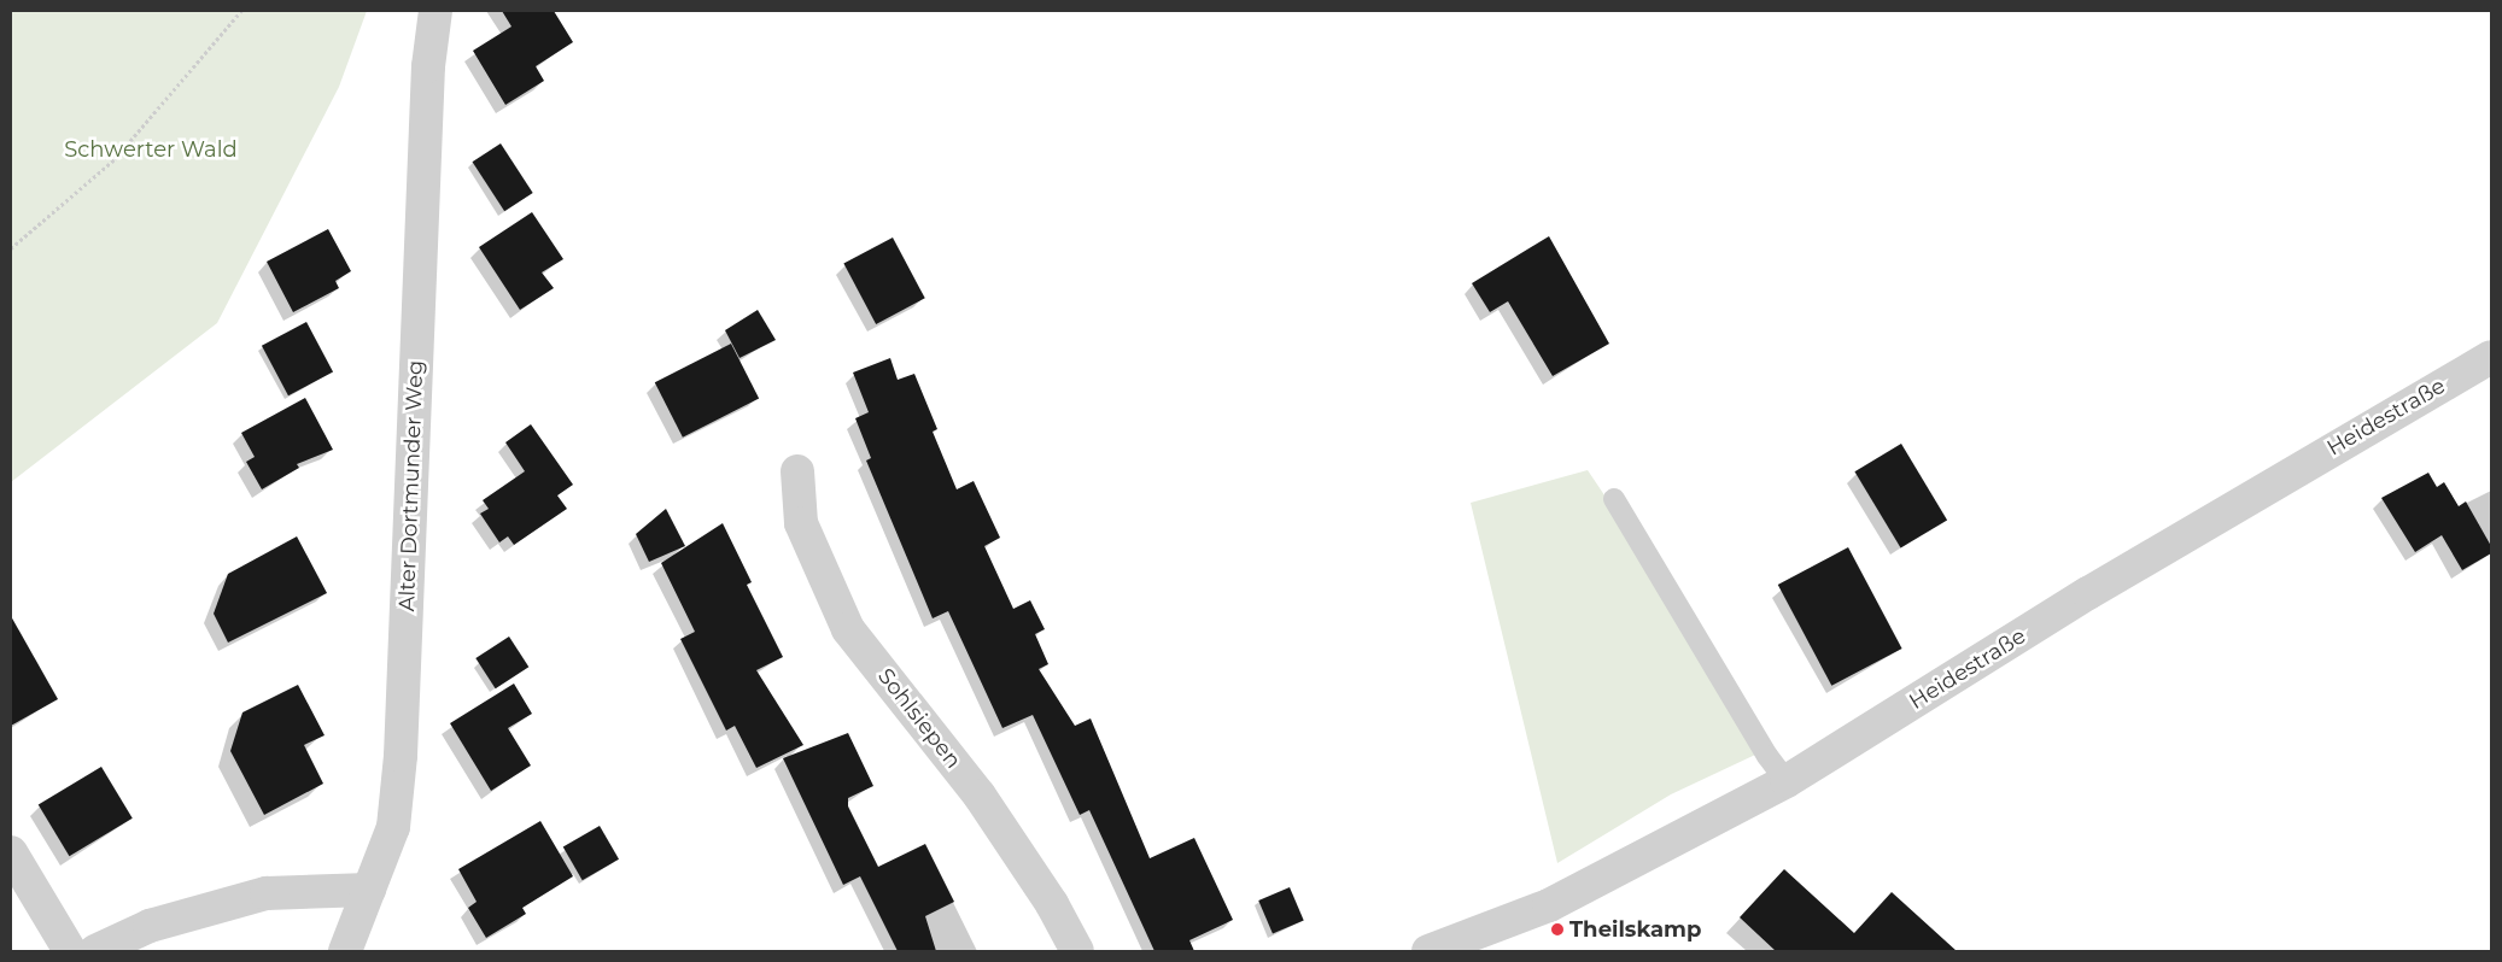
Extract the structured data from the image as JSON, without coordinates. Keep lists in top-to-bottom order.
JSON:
{
  "streets": {
    "street": ["Heidestraße", "Alter Dortmunder Weg", "Sohlsiepen"]
  },
  "parks": ["Schwerter Wald"],
  "places": ["Theilskamp"]
}
